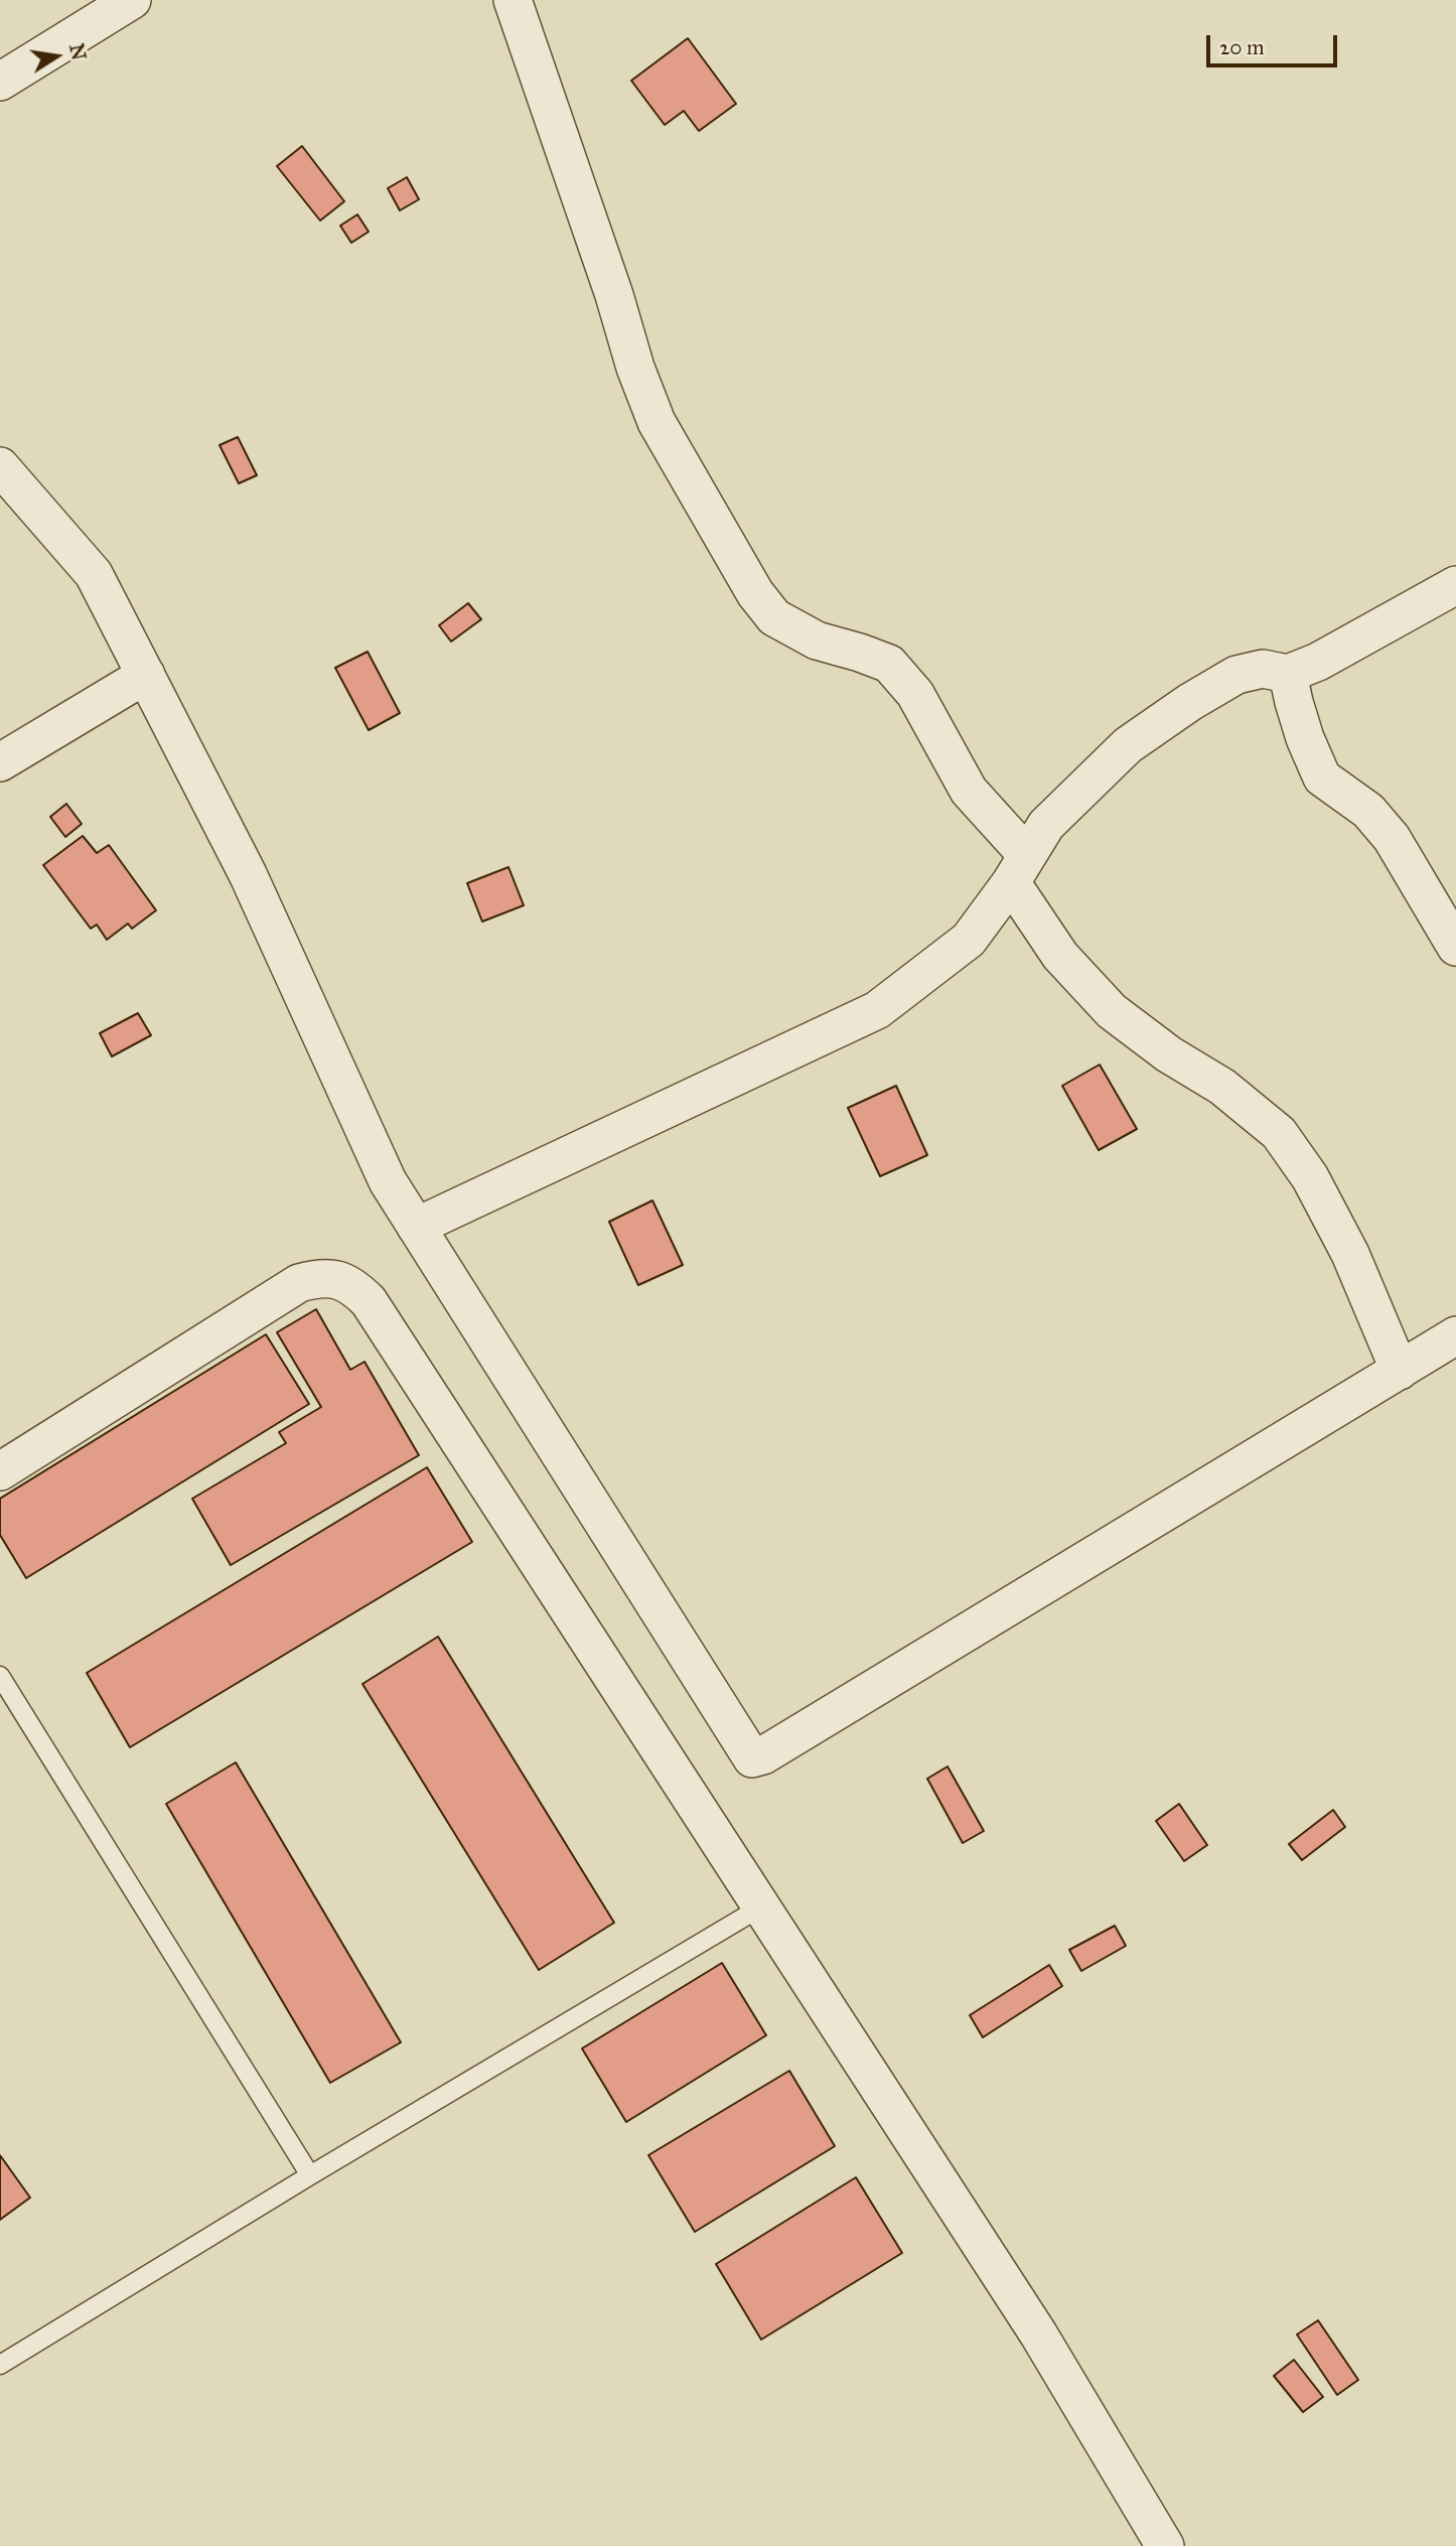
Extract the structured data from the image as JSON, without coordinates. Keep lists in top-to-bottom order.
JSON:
{
  "scale_bar": "20 m",
  "north": "right"
}
